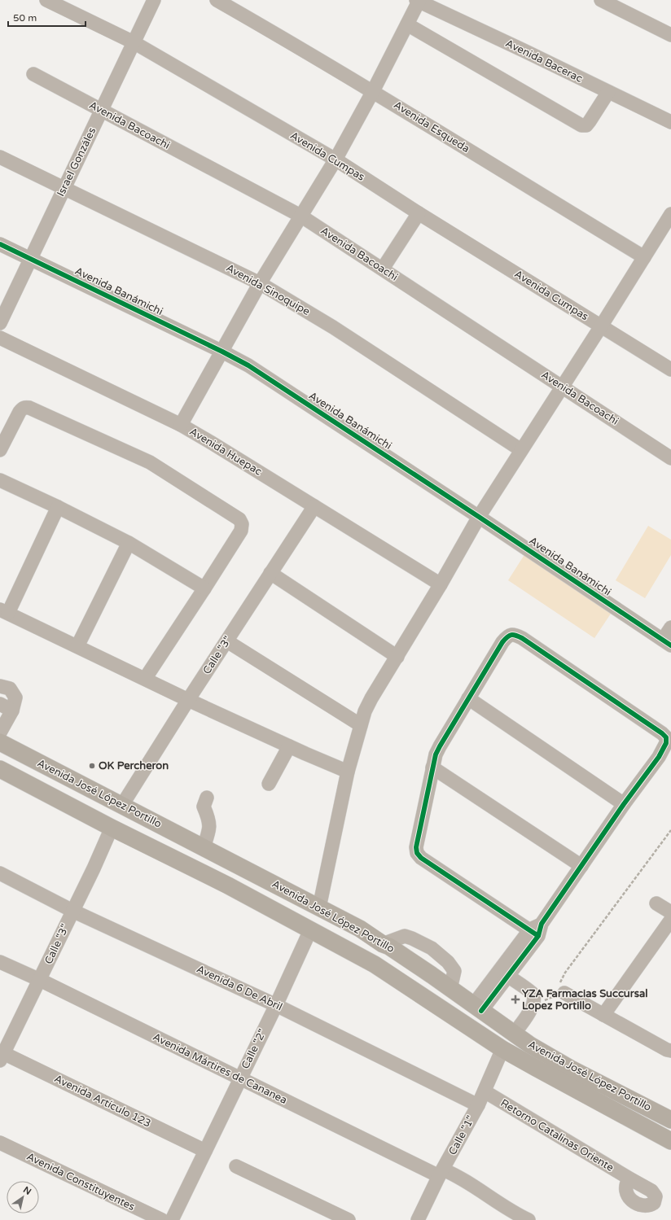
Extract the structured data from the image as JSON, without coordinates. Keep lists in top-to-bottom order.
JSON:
{
  "streets": {
    "main road": ["Avenida José López Portillo"],
    "street": [
      "Avenida Bacerac",
      "Avenida Bacoachi",
      "Avenida Esqueda",
      "Avenida Cumpas",
      "Israel Gonzáles",
      "Avenida Sinoquipe",
      "Avenida Banámichi",
      "Avenida Huepac",
      "Calle \"3\"",
      "Avenida 6 De Abril",
      "Calle \"2\"",
      "Avenida Mártires de Cananea",
      "Avenida Artículo 123",
      "Calle \"1\"",
      "Retorno Catalinas Oriente",
      "Avenida Constituyentes"
    ]
  },
  "crossings": [
    ["Avenida Bacoachi", "Israel Gonzáles"],
    ["Avenida Cumpas", "Israel Gonzáles"],
    ["Israel Gonzáles", "Avenida Sinoquipe"],
    ["Israel Gonzáles", "Avenida Banámichi"],
    ["Avenida Huepac", "Calle \"3\""],
    ["Calle \"3\"", "Avenida José López Portillo"],
    ["Calle \"3\"", "Avenida 6 De Abril"],
    ["Calle \"3\"", "Avenida Mártires de Cananea"],
    ["Calle \"3\"", "Avenida Artículo 123"],
    ["Avenida José López Portillo", "Calle \"2\""],
    ["Avenida José López Portillo", "Calle \"1\""],
    ["Avenida 6 De Abril", "Calle \"2\""],
    ["Avenida 6 De Abril", "Calle \"1\""],
    ["Calle \"2\"", "Avenida Mártires de Cananea"],
    ["Calle \"2\"", "Avenida Artículo 123"],
    ["Avenida Mártires de Cananea", "Calle \"1\""],
    ["Calle \"1\"", "Retorno Catalinas Oriente"]
  ],
  "places": {
    "other": ["OK Percheron"],
    "health": ["YZA Farmacias Succursal Lopez Portillo"]
  },
  "scale_bar": "50 m",
  "north": "top right"
}
